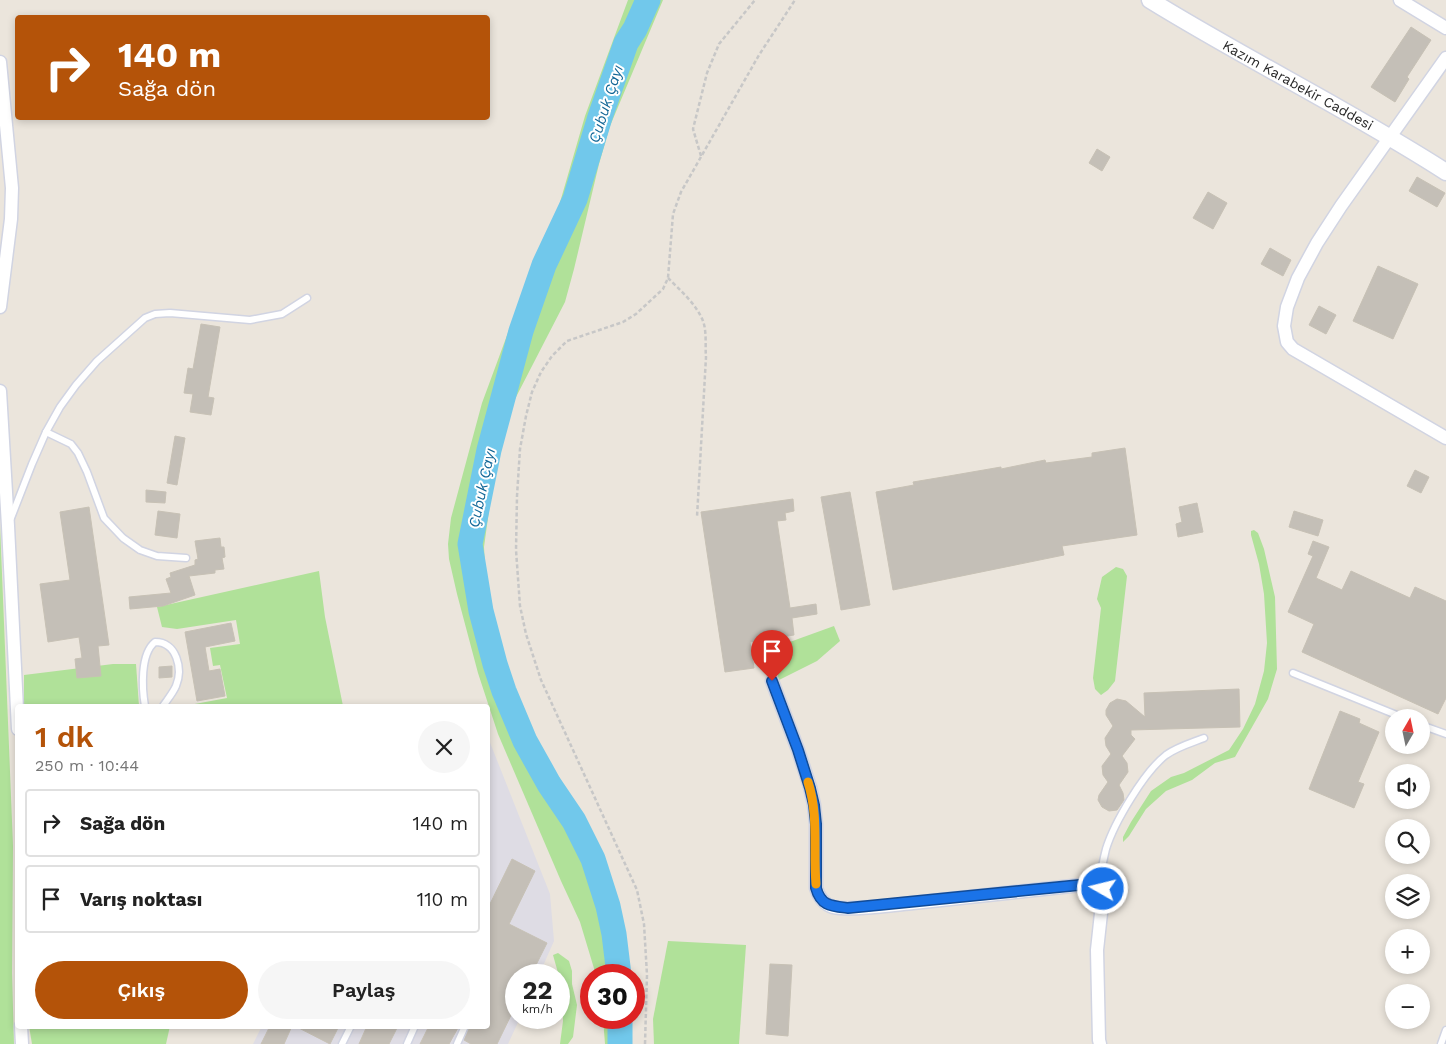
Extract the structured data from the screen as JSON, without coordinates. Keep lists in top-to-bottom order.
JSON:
{
  "streets": {
    "street": ["Kazım Karabekir Caddesi"]
  },
  "water": ["Çubuk Çayı"],
  "north": "top",
  "page": {
    "turn": ["140 m", "Sağa dön"],
    "heading": ["1 dk", "250 m · 10:44"],
    "map_buttons": ["+", "−"],
    "list": [
      {
        "name": "Sağa dön",
        "value": "140 m"
      },
      {
        "name": "Varış noktası",
        "value": "110 m"
      }
    ],
    "buttons": ["Çıkış", "Paylaş"],
    "speed": "22 km/h",
    "limit": "30"
  }
}
